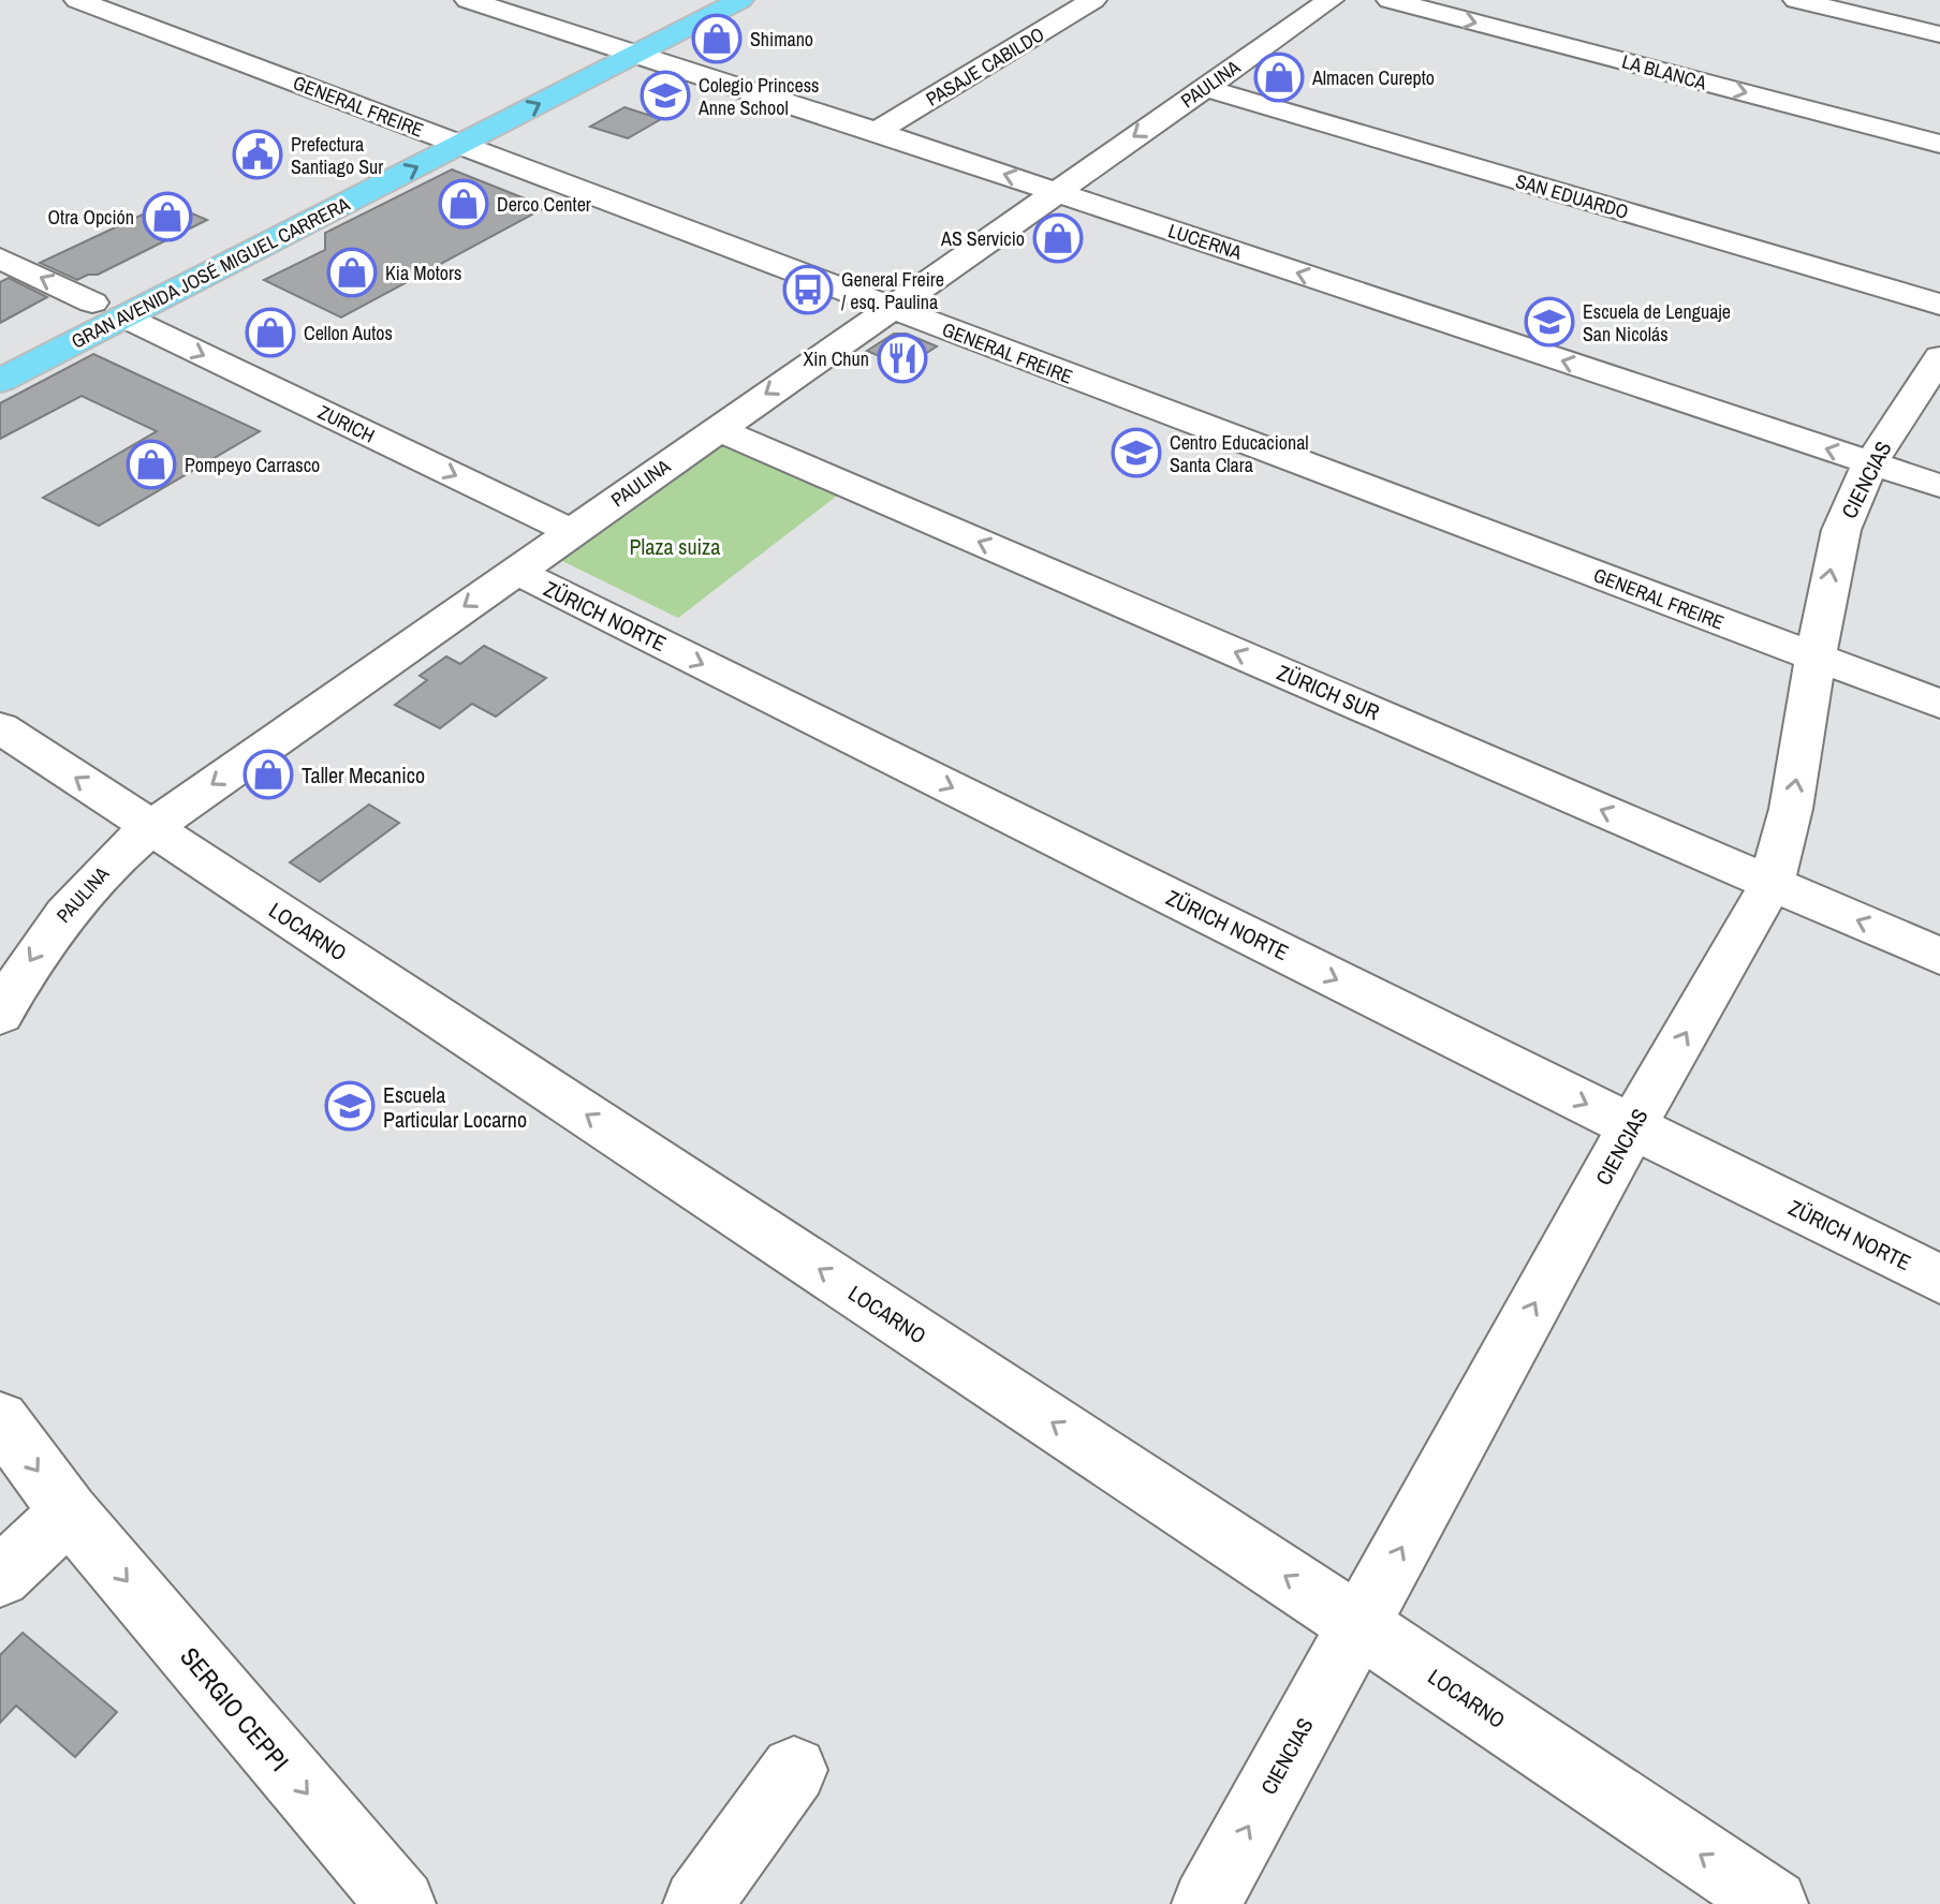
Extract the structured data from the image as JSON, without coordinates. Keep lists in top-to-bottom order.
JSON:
{
  "streets": {
    "main road": ["GRAN AVENIDA JOSÉ MIGUEL CARRERA"],
    "street": [
      "PASAJE CABILDO",
      "LA BLANCA",
      "PAULINA",
      "GENERAL FREIRE",
      "SAN EDUARDO",
      "LUCERNA",
      "ZURICH",
      "CIENCIAS",
      "ZÜRICH NORTE",
      "ZÜRICH SUR",
      "LOCARNO",
      "SERGIO CEPPI"
    ]
  },
  "crossings": [
    ["PASAJE CABILDO", "LUCERNA"],
    ["PAULINA", "GENERAL FREIRE"],
    ["PAULINA", "SAN EDUARDO"],
    ["PAULINA", "LUCERNA"],
    ["PAULINA", "ZURICH"],
    ["PAULINA", "ZÜRICH NORTE"],
    ["PAULINA", "ZÜRICH SUR"],
    ["PAULINA", "LOCARNO"],
    ["GENERAL FREIRE", "GRAN AVENIDA JOSÉ MIGUEL CARRERA"],
    ["GENERAL FREIRE", "CIENCIAS"],
    ["LUCERNA", "GRAN AVENIDA JOSÉ MIGUEL CARRERA"],
    ["LUCERNA", "CIENCIAS"],
    ["GRAN AVENIDA JOSÉ MIGUEL CARRERA", "ZURICH"],
    ["CIENCIAS", "ZÜRICH NORTE"],
    ["CIENCIAS", "ZÜRICH SUR"],
    ["CIENCIAS", "LOCARNO"]
  ],
  "one_way": [
    "LA BLANCA",
    "PAULINA",
    "LUCERNA",
    "CIENCIAS",
    "ZÜRICH NORTE",
    "ZÜRICH SUR",
    "LOCARNO",
    "SERGIO CEPPI"
  ],
  "parks": ["Plaza suiza"],
  "places": {
    "shop": [
      "Shimano",
      "Almacen Curepto",
      "Derco Center",
      "Otra Opción",
      "AS Servicio",
      "Kia Motors",
      "Cellon Autos",
      "Pompeyo Carrasco",
      "Taller Mecanico"
    ],
    "school or university": [
      "Colegio Princess Anne School",
      "Escuela de Lenguaje San Nicolás",
      "Centro Educacional Santa Clara",
      "Escuela Particular Locarno"
    ],
    "public building": ["Prefectura Santiago Sur"],
    "bus stop": ["General Freire / esq. Paulina"],
    "restaurant": ["Xin Chun"]
  }
}
